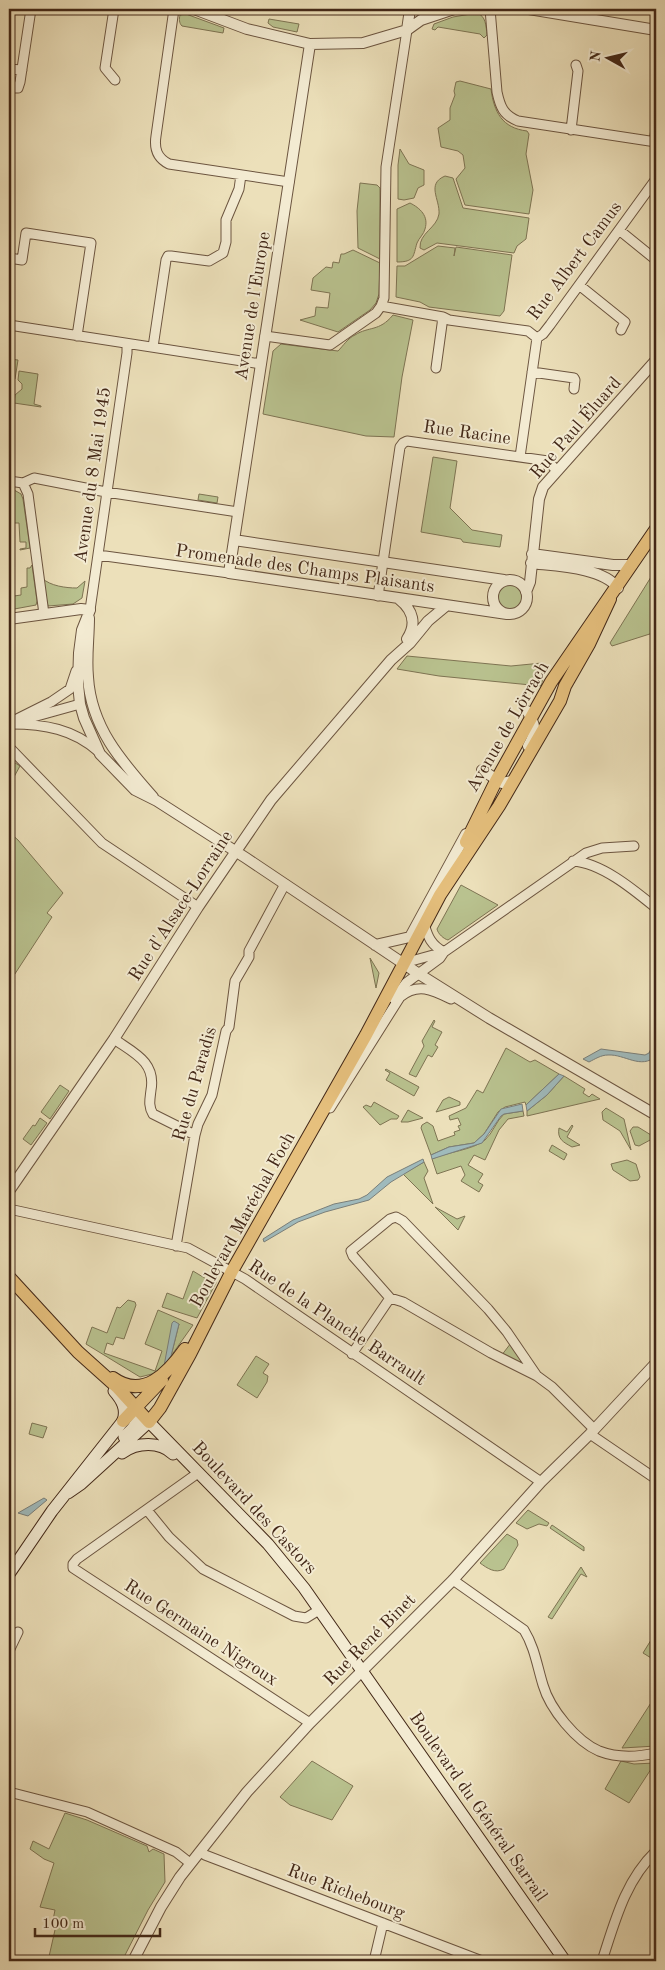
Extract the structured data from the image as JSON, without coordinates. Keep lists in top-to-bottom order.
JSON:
{
  "streets": {
    "main road": [
      "Avenue de Lörrach",
      "Boulevard Maréchal Foch",
      "Boulevard des Castors",
      "Boulevard du Général Sarrail"
    ],
    "street": [
      "Rue Albert Camus",
      "Avenue de l'Europe",
      "Rue Paul Éluard",
      "Rue Racine",
      "Avenue du 8 Mai 1945",
      "Promenade des Champs Plaisants",
      "Rue d'Alsace-Lorraine",
      "Rue du Paradis",
      "Rue de la Planche Barrault",
      "Rue Germaine Nigroux",
      "Rue René Binet",
      "Rue Richebourg"
    ]
  },
  "crossings": [
    ["Rue Albert Camus", "Rue Racine"],
    ["Avenue de l'Europe", "Promenade des Champs Plaisants"],
    ["Rue Paul Éluard", "Rue Racine"],
    ["Rue Racine", "Promenade des Champs Plaisants"],
    ["Avenue du 8 Mai 1945", "Promenade des Champs Plaisants"],
    ["Promenade des Champs Plaisants", "Rue d'Alsace-Lorraine"],
    ["Avenue de Lörrach", "Boulevard Maréchal Foch"],
    ["Rue du Paradis", "Rue de la Planche Barrault"],
    ["Boulevard Maréchal Foch", "Rue de la Planche Barrault"],
    ["Boulevard Maréchal Foch", "Boulevard des Castors"],
    ["Rue de la Planche Barrault", "Rue René Binet"],
    ["Boulevard des Castors", "Rue René Binet"],
    ["Boulevard des Castors", "Boulevard du Général Sarrail"],
    ["Rue Germaine Nigroux", "Rue René Binet"],
    ["Rue René Binet", "Boulevard du Général Sarrail"],
    ["Rue René Binet", "Rue Richebourg"]
  ],
  "scale_bar": "100 m",
  "north": "left"
}
